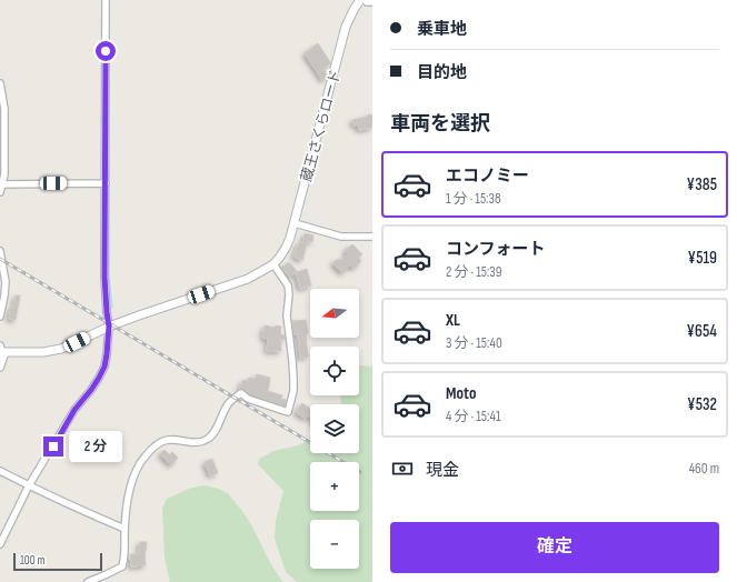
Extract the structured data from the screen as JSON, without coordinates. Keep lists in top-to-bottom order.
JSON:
{
  "streets": {
    "street": ["蔵王さくらロード"]
  },
  "scale_bar": "100 m",
  "north": "left",
  "page": {
    "banner": ["乗車地", "目的地"],
    "heading": "車両を選択",
    "list": [
      {
        "name": "エコノミー",
        "note": "1 分 · 15:38",
        "value": "¥385"
      },
      {
        "name": "コンフォート",
        "note": "2 分 · 15:39",
        "value": "¥519"
      },
      {
        "name": "XL",
        "note": "3 分 · 15:40",
        "value": "¥654"
      },
      {
        "name": "Moto",
        "note": "4 分 · 15:41",
        "value": "¥532"
      }
    ],
    "map_buttons": ["+", "−"],
    "bubble": "2 分",
    "pay": ["現金", "460 m"],
    "buttons": "確定",
    "scale": "100 m"
  }
}
